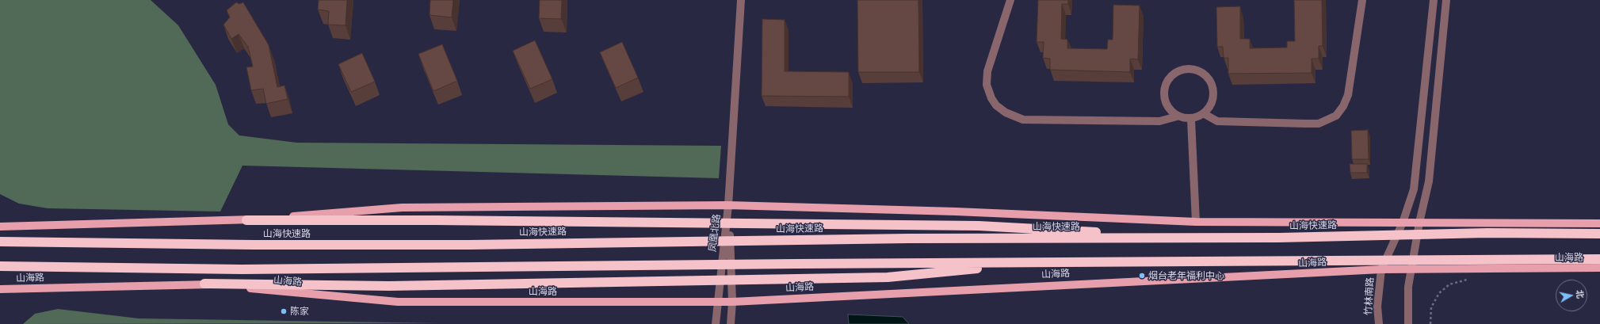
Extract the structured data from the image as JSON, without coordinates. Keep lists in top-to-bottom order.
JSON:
{
  "streets": {
    "highway": ["山海快速路"],
    "main road": ["山海路"],
    "street": ["凤凰北路", "竹林南路"]
  },
  "crossings": [
    ["凤凰北路", "山海路"],
    ["山海路", "竹林南路"]
  ],
  "places": ["烟台老年福利中心", "陈家"],
  "north": "right"
}
